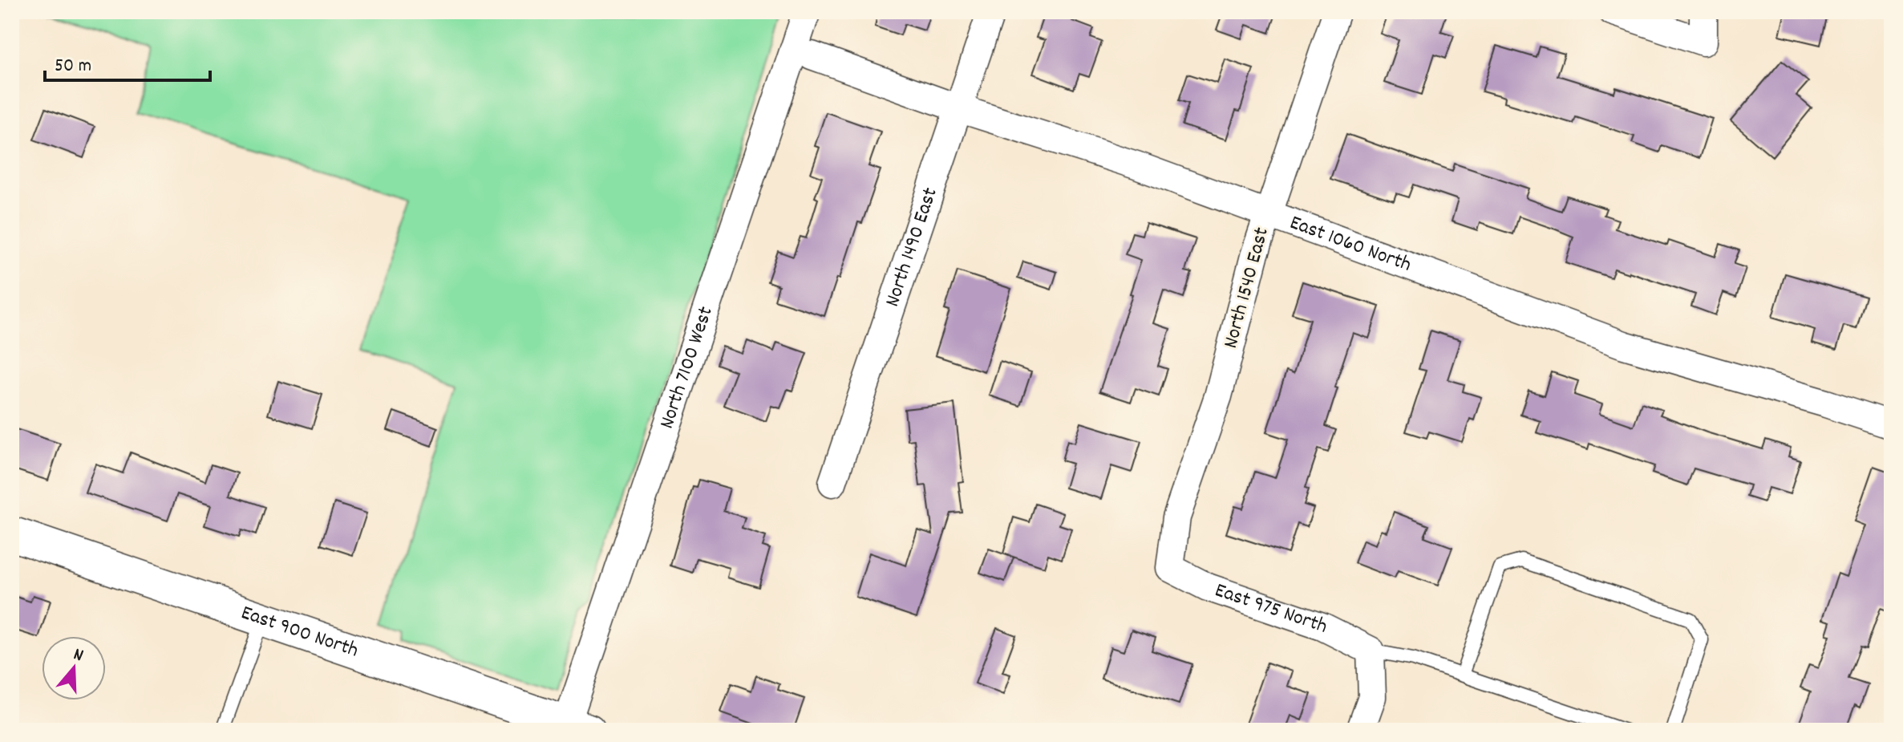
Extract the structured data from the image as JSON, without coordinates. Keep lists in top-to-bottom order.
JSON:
{
  "streets": {
    "street": [
      "East 1060 North",
      "North 1490 East",
      "North 1540 East",
      "North 7100 West",
      "East 975 North",
      "East 900 North"
    ]
  },
  "crossings": [
    ["East 1060 North", "North 1490 East"],
    ["East 1060 North", "North 1540 East"],
    ["North 1540 East", "East 975 North"],
    ["North 7100 West", "East 900 North"]
  ],
  "scale_bar": "50 m",
  "north": "top"
}
